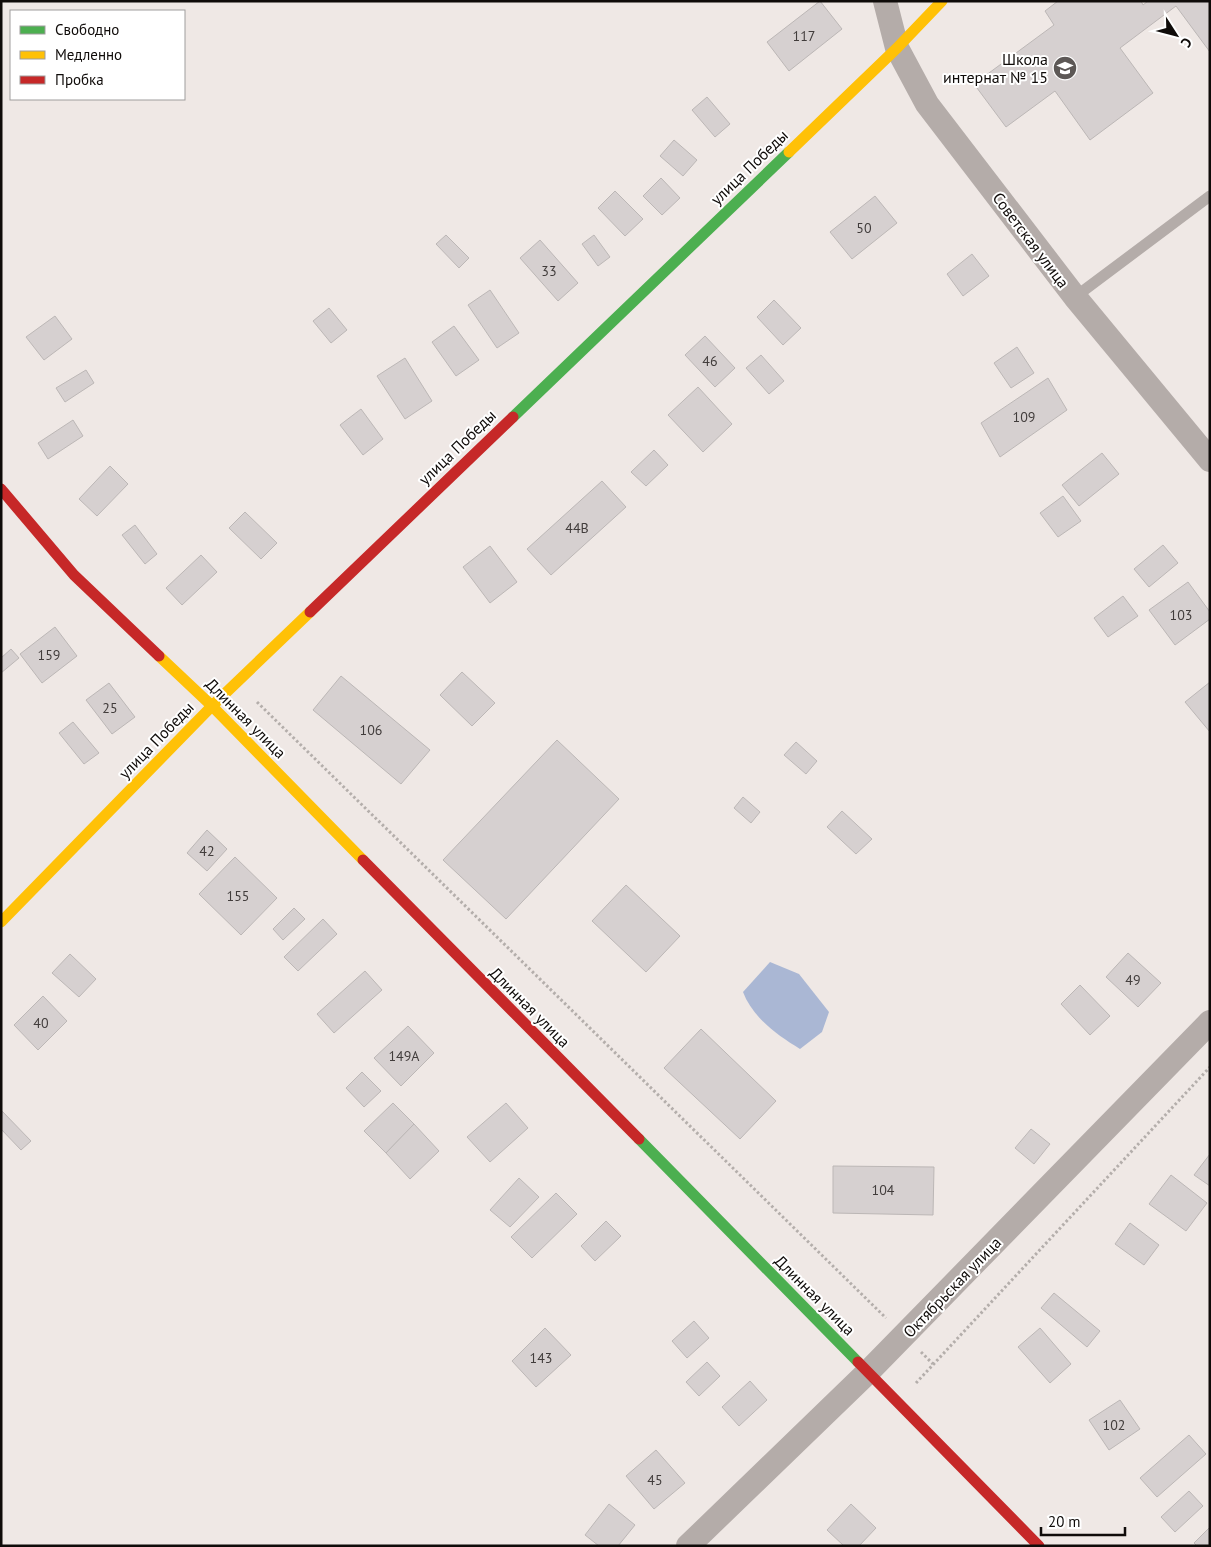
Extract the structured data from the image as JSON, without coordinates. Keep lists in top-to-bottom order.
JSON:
{
  "streets": {
    "street": [
      "улица Победы",
      "Советская улица",
      "Длинная улица",
      "Октябрьская улица"
    ]
  },
  "crossings": [
    ["улица Победы", "Советская улица"],
    ["улица Победы", "Длинная улица"],
    ["Длинная улица", "Октябрьская улица"]
  ],
  "places": {
    "school or university": ["Школа интернат № 15"]
  },
  "house_numbers": [
    "117",
    "50",
    "33",
    "46",
    "109",
    "44В",
    "103",
    "159",
    "25",
    "106",
    "42",
    "155",
    "49",
    "40",
    "149А",
    "104",
    "143",
    "102",
    "45"
  ],
  "legend": ["Свободно", "Медленно", "Пробка"],
  "scale_bar": "20 m",
  "north": "bottom right"
}
